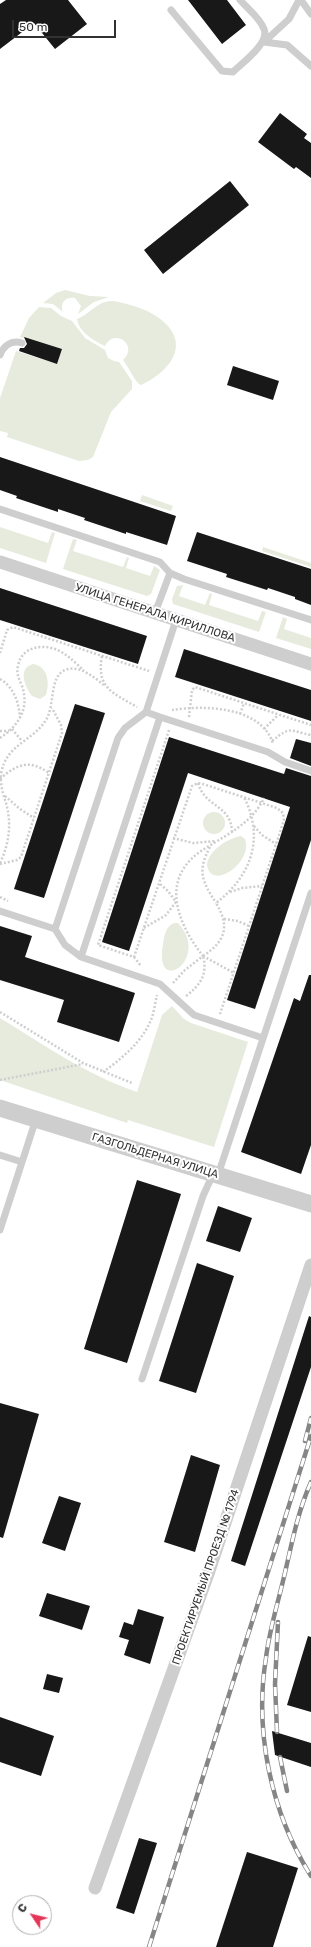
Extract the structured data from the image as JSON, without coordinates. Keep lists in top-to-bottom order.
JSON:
{
  "streets": {
    "street": ["УЛИЦА ГЕНЕРАЛА КИРИЛЛОВА", "ГАЗГОЛЬДЕРНАЯ УЛИЦА", "ПРОЕКТИРУЕМЫЙ ПРОЕЗД № 1794"]
  },
  "scale_bar": "50 m",
  "north": "top left"
}
